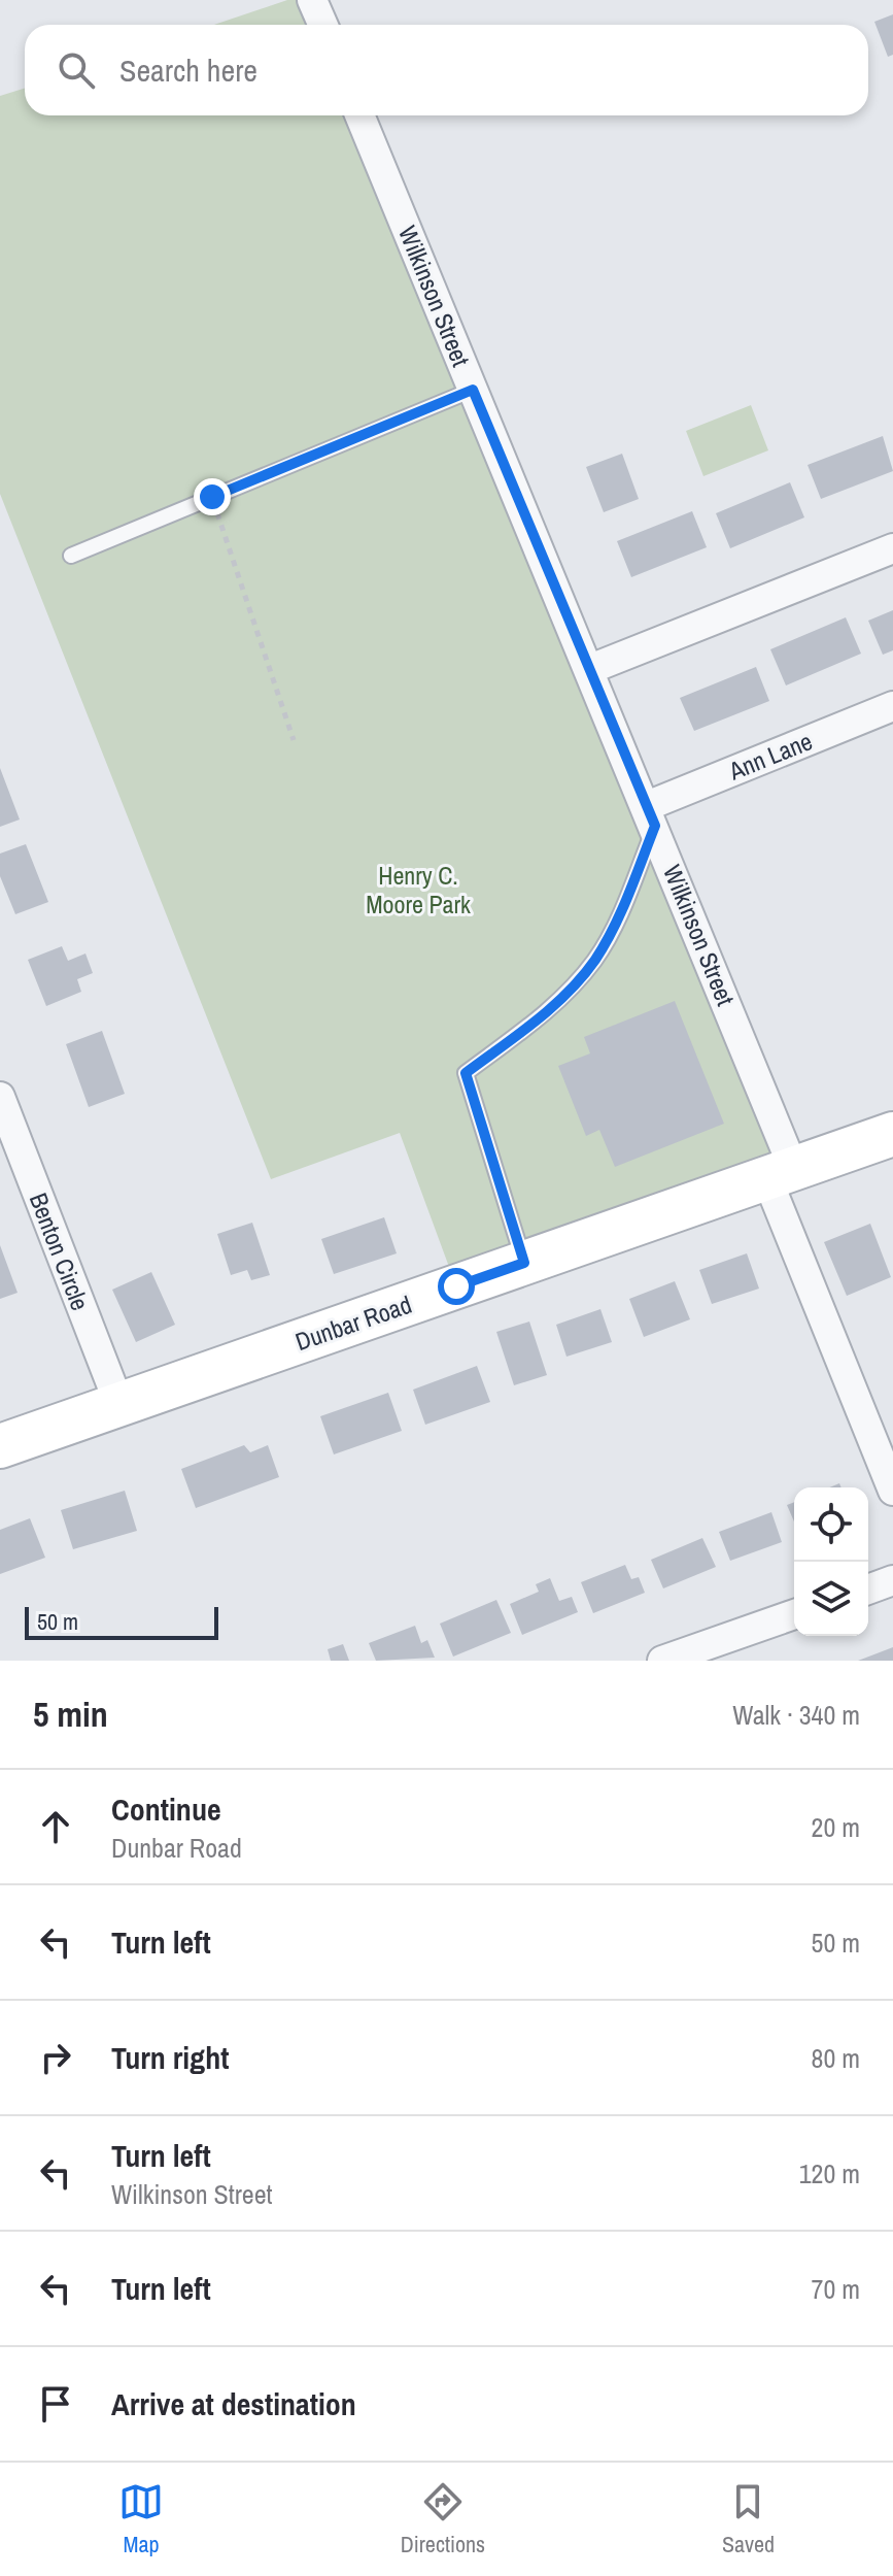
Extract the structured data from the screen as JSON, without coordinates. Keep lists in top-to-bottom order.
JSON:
{
  "streets": {
    "street": [
      "Wilkinson Street",
      "Ann Lane",
      "Benton Circle",
      "Dunbar Road"
    ]
  },
  "crossings": [
    ["Wilkinson Street", "Ann Lane"],
    ["Wilkinson Street", "Dunbar Road"],
    ["Benton Circle", "Dunbar Road"]
  ],
  "parks": ["Henry C. Moore Park"],
  "scale_bar": "50 m",
  "page": {
    "search": "Search here",
    "scale": "50 m",
    "heading": ["5 min", "Walk · 340 m"],
    "list": [
      ["Continue", "Dunbar Road", "20 m"],
      ["Turn left", "50 m"],
      ["Turn right", "80 m"],
      ["Turn left", "Wilkinson Street", "120 m"],
      ["Turn left", "70 m"],
      "Arrive at destination"
    ],
    "nav": ["Map", "Directions", "Saved"]
  }
}
